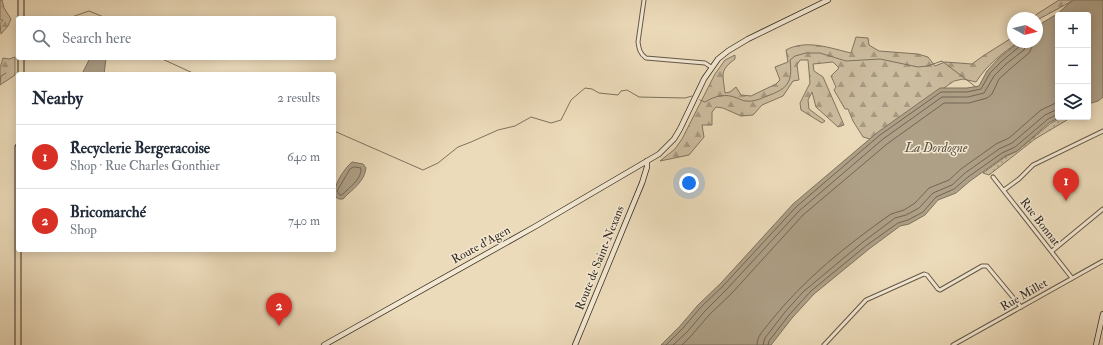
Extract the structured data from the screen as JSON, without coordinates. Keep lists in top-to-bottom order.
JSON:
{
  "streets": {
    "main road": ["Route d'Agen", "Route de Saint-Nexans"],
    "street": ["Rue Bonnat", "Rue Millet"]
  },
  "crossings": [
    ["Rue Bonnat", "Rue Millet"],
    ["Route d'Agen", "Route de Saint-Nexans"]
  ],
  "water": ["La Dordogne"],
  "north": "right",
  "page": {
    "map_buttons": ["+", "−"],
    "search": "Search here",
    "heading": ["Nearby", "2 results"],
    "list": [
      {
        "mark": "1",
        "name": "Recyclerie Bergeracoise",
        "note": "Shop · Rue Charles Gonthier",
        "value": "640 m"
      },
      {
        "mark": "2",
        "name": "Bricomarché",
        "note": "Shop",
        "value": "740 m"
      }
    ],
    "pins": ["1", "2"]
  }
}
